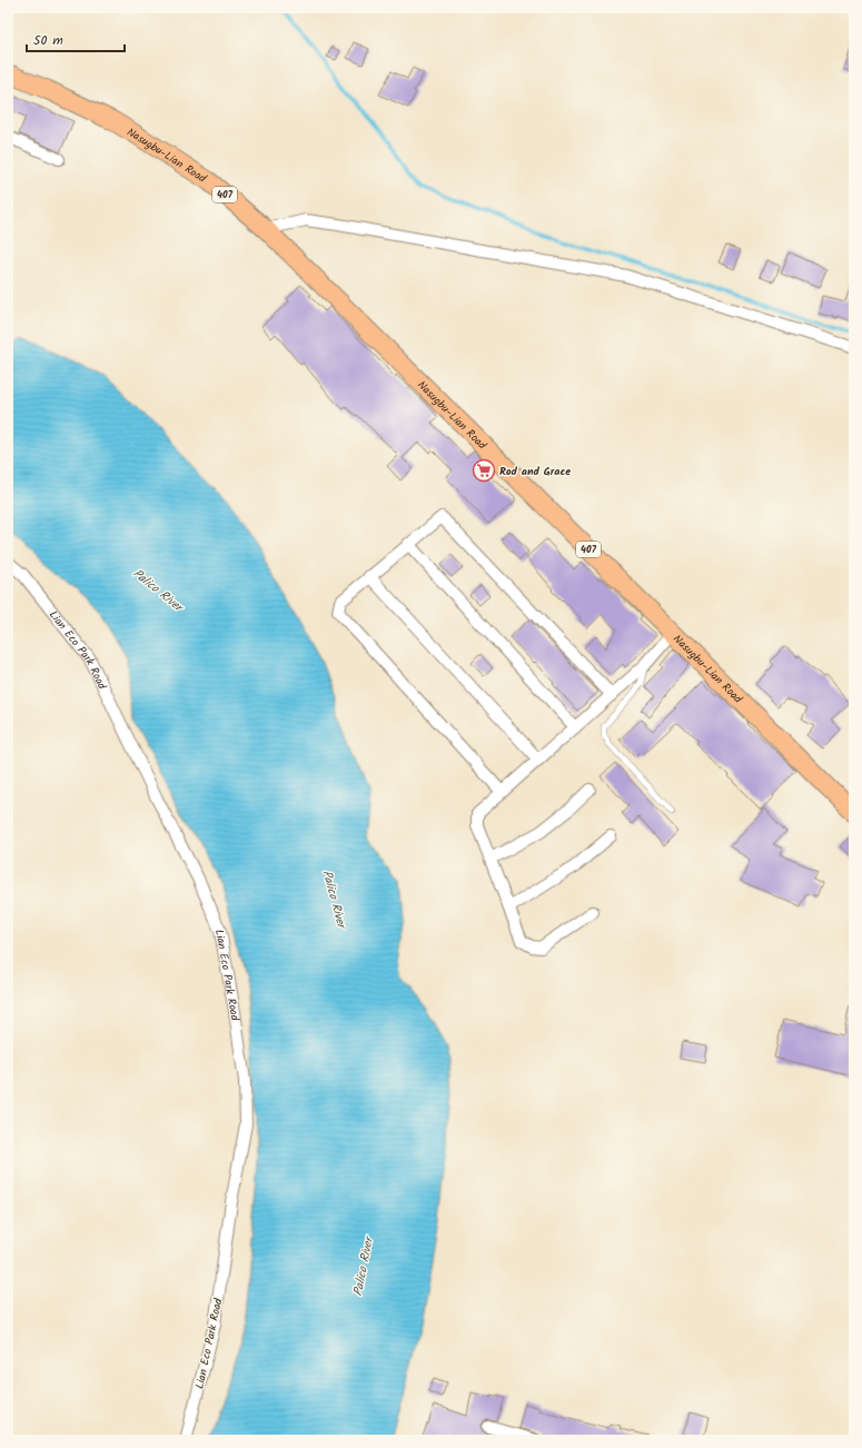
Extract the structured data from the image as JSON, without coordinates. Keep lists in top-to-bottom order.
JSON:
{
  "streets": {
    "main road": ["Nasugbu-Lian Road", "407"],
    "street": ["Lian Eco Park Road"]
  },
  "water": ["Palico River"],
  "places": {
    "supermarket": ["Rod and Grace"]
  },
  "scale_bar": "50 m"
}
